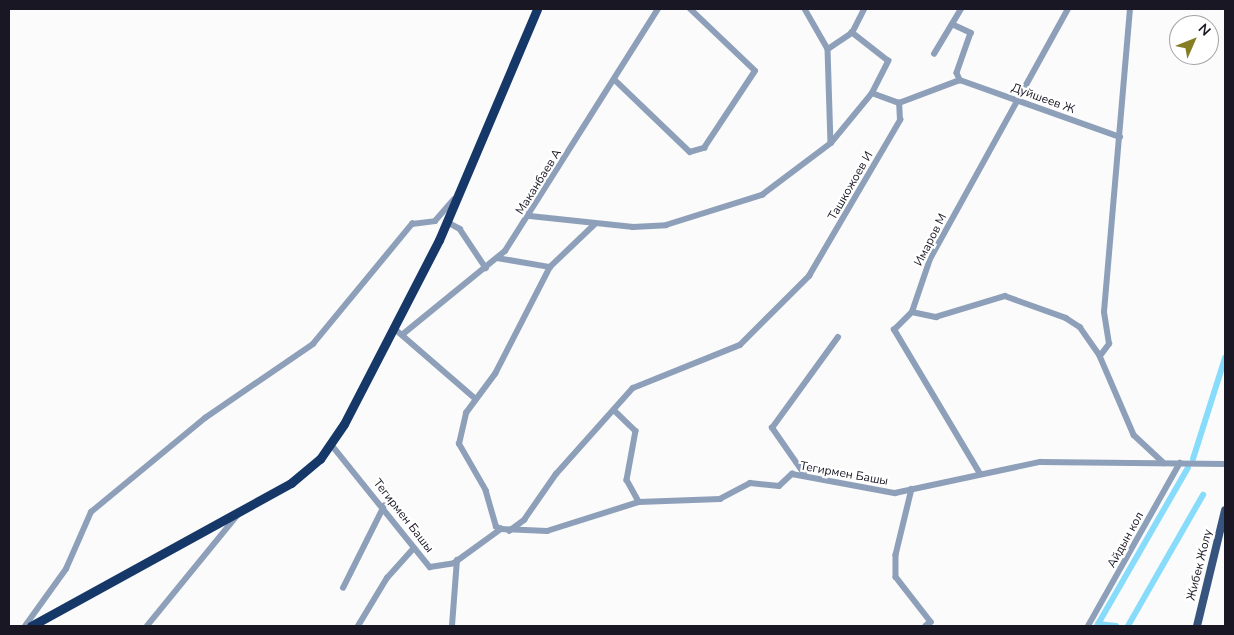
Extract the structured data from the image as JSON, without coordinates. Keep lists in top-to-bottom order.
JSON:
{
  "streets": {
    "main road": ["Жибек Жолу"],
    "street": [
      "Дуйшеев Ж",
      "Маканбаев А",
      "Ташкожоев И",
      "Имаров М",
      "Тегирмен Башы",
      "Айдын кол"
    ]
  },
  "crossings": [
    ["Дуйшеев Ж", "Имаров М"],
    ["Ташкожоев И", "Тегирмен Башы"],
    ["Имаров М", "Тегирмен Башы"],
    ["Тегирмен Башы", "Айдын кол"]
  ],
  "north": "top right"
}
